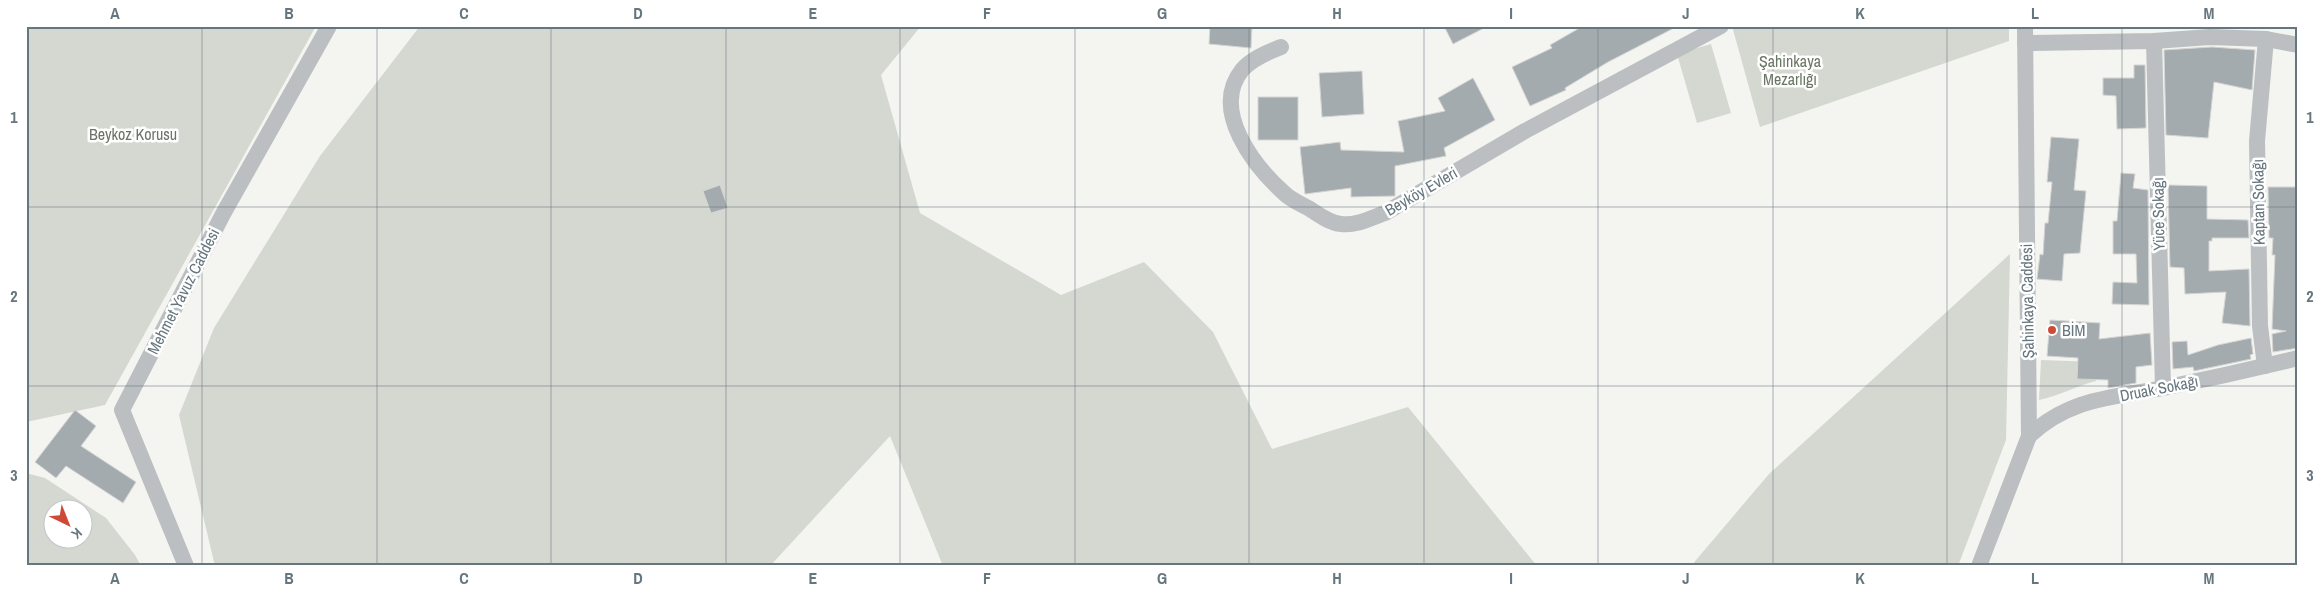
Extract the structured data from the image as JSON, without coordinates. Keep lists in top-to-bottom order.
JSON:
{
  "streets": {
    "street": [
      "Beyköy Evleri",
      "Kaptan Sokağı",
      "Yüce Sokağı",
      "Mehmet Yavuz Caddesi",
      "Şahinkaya Caddesi",
      "Druak Sokağı"
    ]
  },
  "crossings": [
    ["Kaptan Sokağı", "Druak Sokağı"],
    ["Yüce Sokağı", "Druak Sokağı"],
    ["Şahinkaya Caddesi", "Druak Sokağı"]
  ],
  "parks": ["Şahinkaya Mezarlığı", "Beykoz Korusu"],
  "places": ["BİM"],
  "north": "bottom right",
  "grid": {
    "columns": [
      "A",
      "B",
      "C",
      "D",
      "E",
      "F",
      "G",
      "H",
      "I",
      "J",
      "K",
      "L",
      "M"
    ],
    "rows": ["1", "2", "3"]
  }
}
